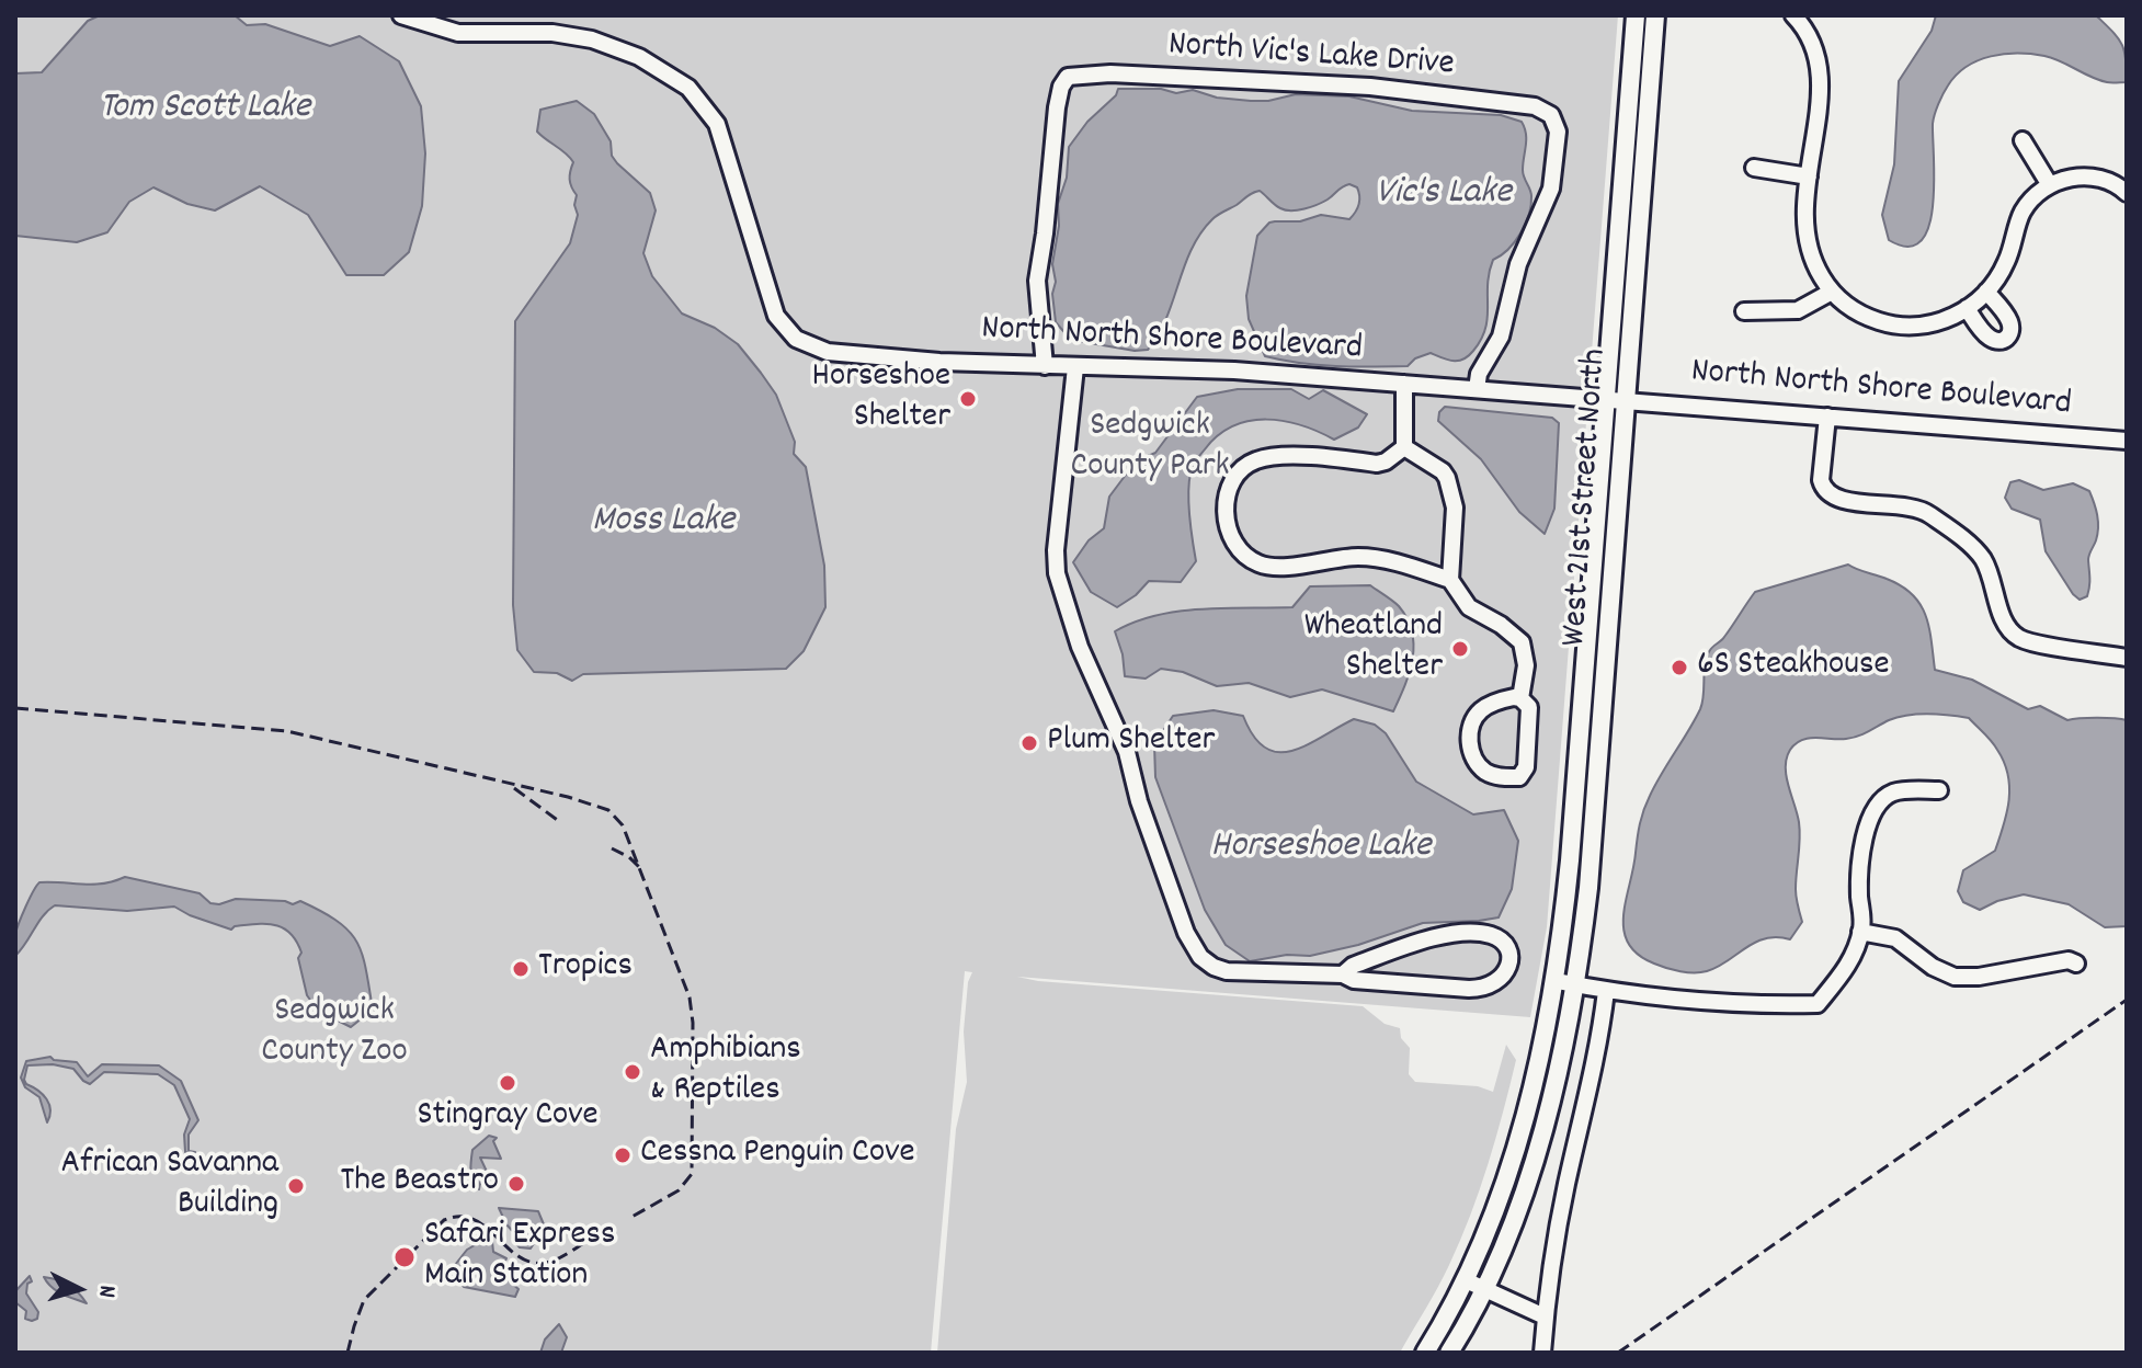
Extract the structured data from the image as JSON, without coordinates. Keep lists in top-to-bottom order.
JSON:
{
  "streets": {
    "main road": ["West 21st Street North"],
    "street": ["North Vic's Lake Drive", "North North Shore Boulevard"]
  },
  "crossings": [
    ["North Vic's Lake Drive", "North North Shore Boulevard"],
    ["North North Shore Boulevard", "West 21st Street North"]
  ],
  "water": [
    "Tom Scott Lake",
    "Vic's Lake",
    "Moss Lake",
    "Horseshoe Lake"
  ],
  "parks": ["Sedgwick County Park", "Sedgwick County Zoo"],
  "places": [
    "Horseshoe Shelter",
    "Wheatland Shelter",
    "6S Steakhouse",
    "Plum Shelter",
    "Tropics",
    "Amphibians & Reptiles",
    "Stingray Cove",
    "Cessna Penguin Cove",
    "The Beastro",
    "African Savanna Building",
    "Safari Express Main Station"
  ],
  "north": "right"
}
